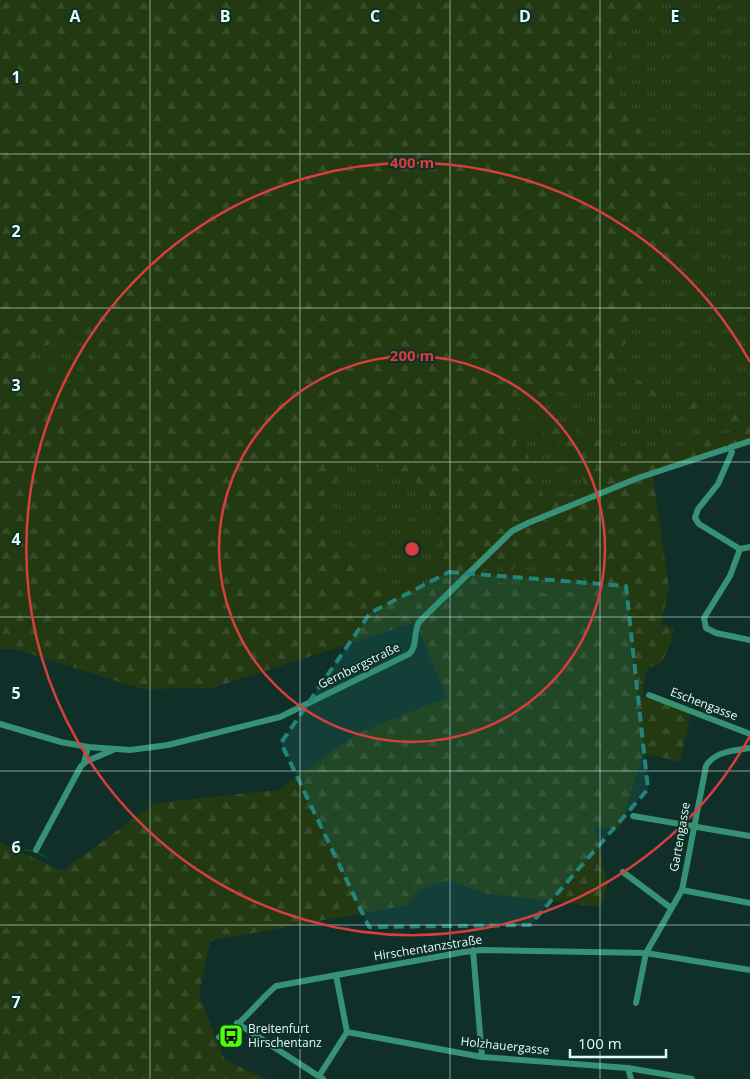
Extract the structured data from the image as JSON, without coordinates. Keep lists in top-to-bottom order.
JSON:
{
  "streets": {
    "street": [
      "Gernbergstraße",
      "Eschengasse",
      "Gartengasse",
      "Hirschentanzstraße",
      "Holzhauergasse"
    ]
  },
  "crossings": [
    ["Gartengasse", "Hirschentanzstraße"]
  ],
  "places": {
    "bus stop": ["Breitenfurt Hirschentanz"]
  },
  "scale_bar": "100 m",
  "grid": {
    "columns": [
      "A",
      "B",
      "C",
      "D",
      "E"
    ],
    "rows": [
      "1",
      "2",
      "3",
      "4",
      "5",
      "6",
      "7"
    ]
  },
  "rings": ["400 m", "200 m"]
}
